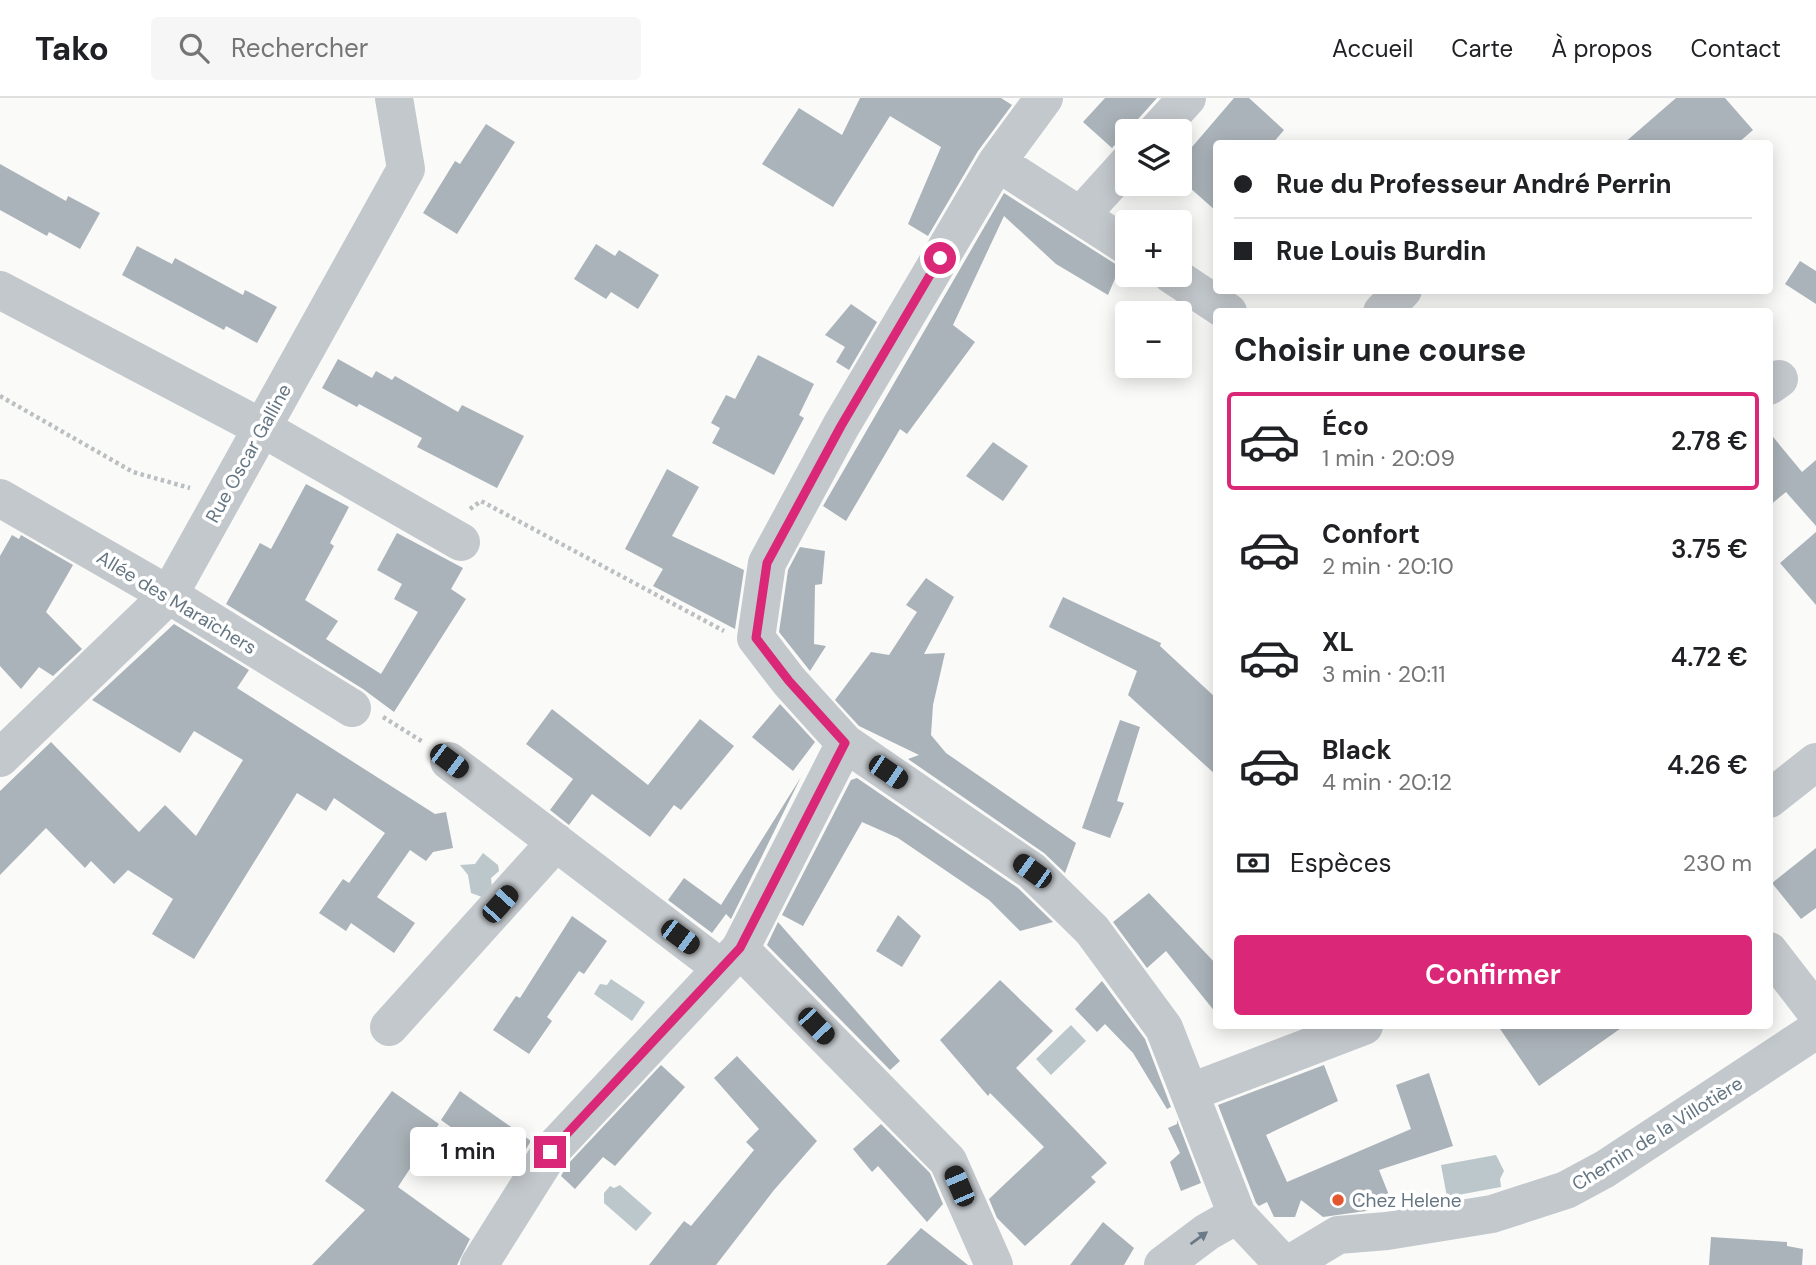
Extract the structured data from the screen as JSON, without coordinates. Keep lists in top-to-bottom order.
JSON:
{
  "streets": {
    "street": ["Rue Oscar Galline", "Allée des Maraîchers", "Chemin de la Villotière"]
  },
  "crossings": [
    ["Rue Oscar Galline", "Allée des Maraîchers"]
  ],
  "places": ["Chez Helene"],
  "page": {
    "header": "Tako",
    "search": "Rechercher",
    "nav": [
      "Accueil",
      "Carte",
      "À propos",
      "Contact"
    ],
    "map_buttons": ["+", "−"],
    "banner": ["Rue du Professeur André Perrin", "Rue Louis Burdin"],
    "heading": "Choisir une course",
    "list": [
      {
        "name": "Éco",
        "note": "1 min · 20:09",
        "value": "2.78 €"
      },
      {
        "name": "Confort",
        "note": "2 min · 20:10",
        "value": "3.75 €"
      },
      {
        "name": "XL",
        "note": "3 min · 20:11",
        "value": "4.72 €"
      },
      {
        "name": "Black",
        "note": "4 min · 20:12",
        "value": "4.26 €"
      }
    ],
    "pay": ["Espèces", "230 m"],
    "buttons": "Confirmer",
    "bubble": "1 min"
  }
}
